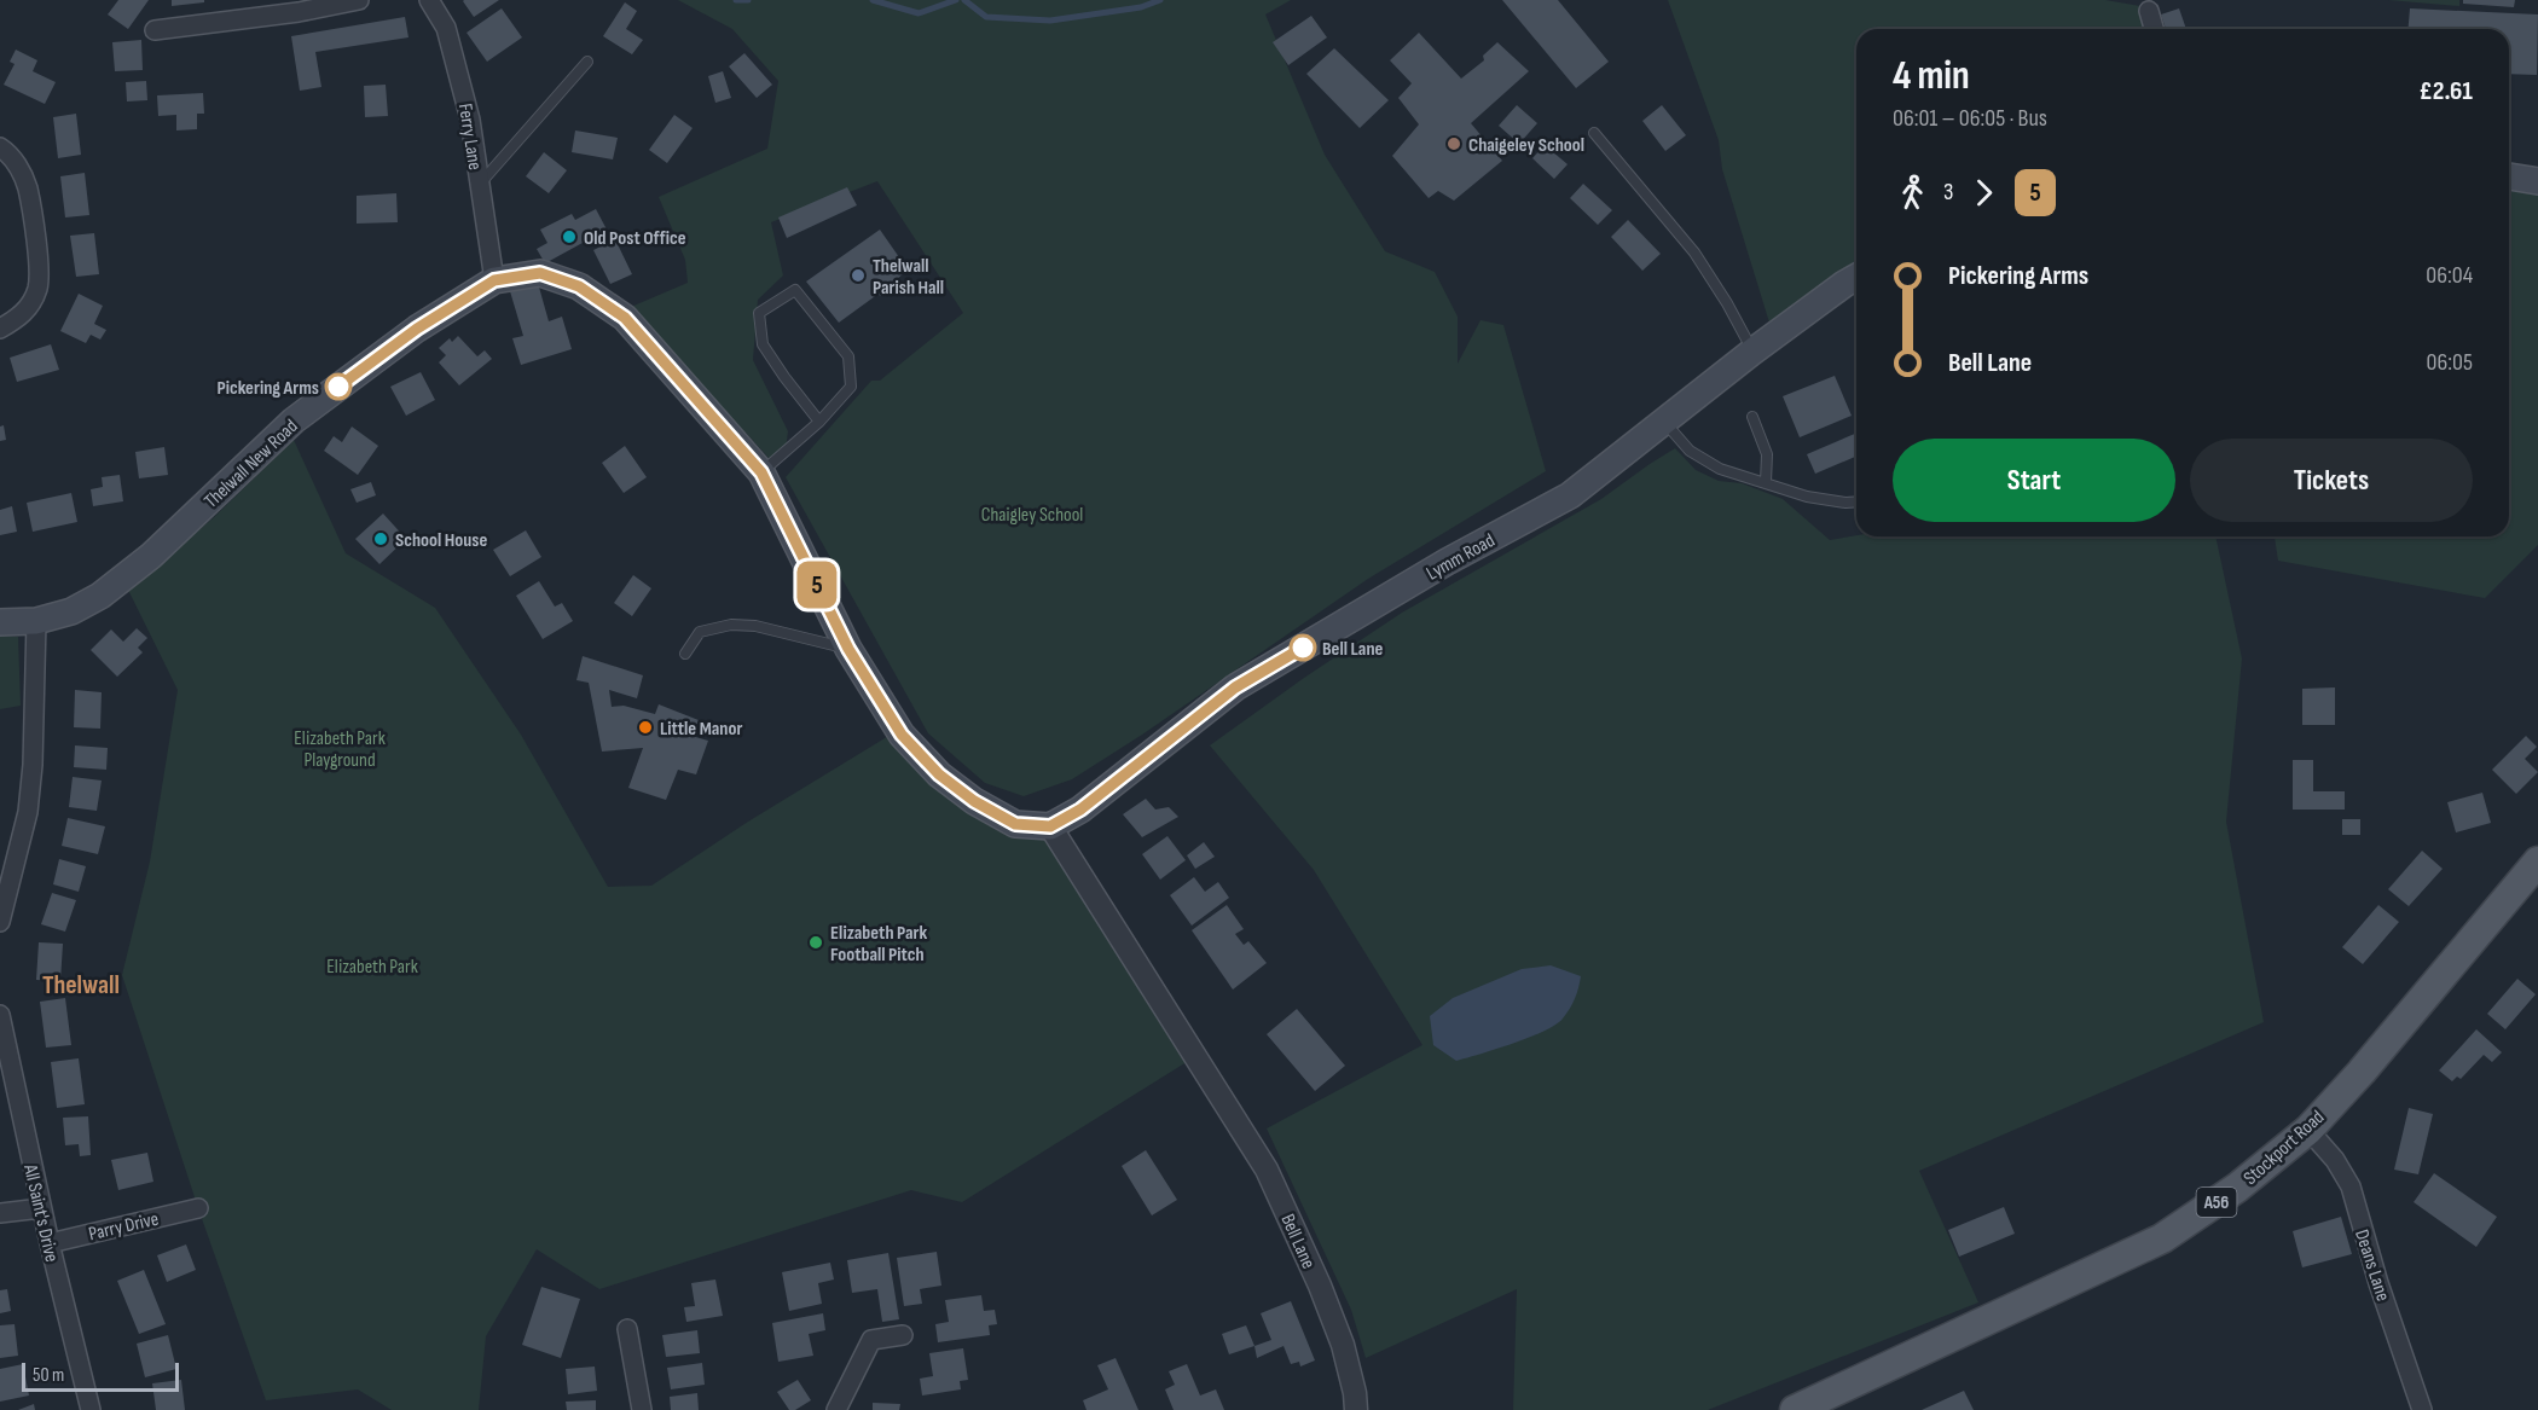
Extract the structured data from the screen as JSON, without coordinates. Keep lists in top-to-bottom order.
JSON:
{
  "streets": {
    "main road": [
      "Thelwall New Road",
      "Lymm Road",
      "Stockport Road",
      "A56"
    ],
    "street": [
      "Ferry Lane",
      "All Saint's Drive",
      "Parry Drive",
      "Bell Lane",
      "Deans Lane"
    ]
  },
  "crossings": [
    ["Ferry Lane", "Thelwall New Road"],
    ["Lymm Road", "Bell Lane"],
    ["Stockport Road", "Deans Lane"],
    ["All Saint's Drive", "Parry Drive"]
  ],
  "districts": ["Thelwall"],
  "parks": ["Chaigley School", "Elizabeth Park Playground", "Elizabeth Park"],
  "places": [
    "Chaigeley School",
    "Old Post Office",
    "Thelwall Parish Hall",
    "Pickering Arms",
    "School House",
    "Bell Lane",
    "Little Manor",
    "Elizabeth Park Football Pitch"
  ],
  "lines": ["bus line 5"],
  "scale_bar": "50 m",
  "page": {
    "on_map": "5",
    "heading": ["4 min", "06:01 – 06:05 · Bus", "£2.61"],
    "legs": ["3", "5"],
    "list": [
      {
        "name": "Pickering Arms",
        "value": "06:04"
      },
      {
        "name": "Bell Lane",
        "value": "06:05"
      }
    ],
    "buttons": ["Start", "Tickets"],
    "scale": "50 m"
  }
}
